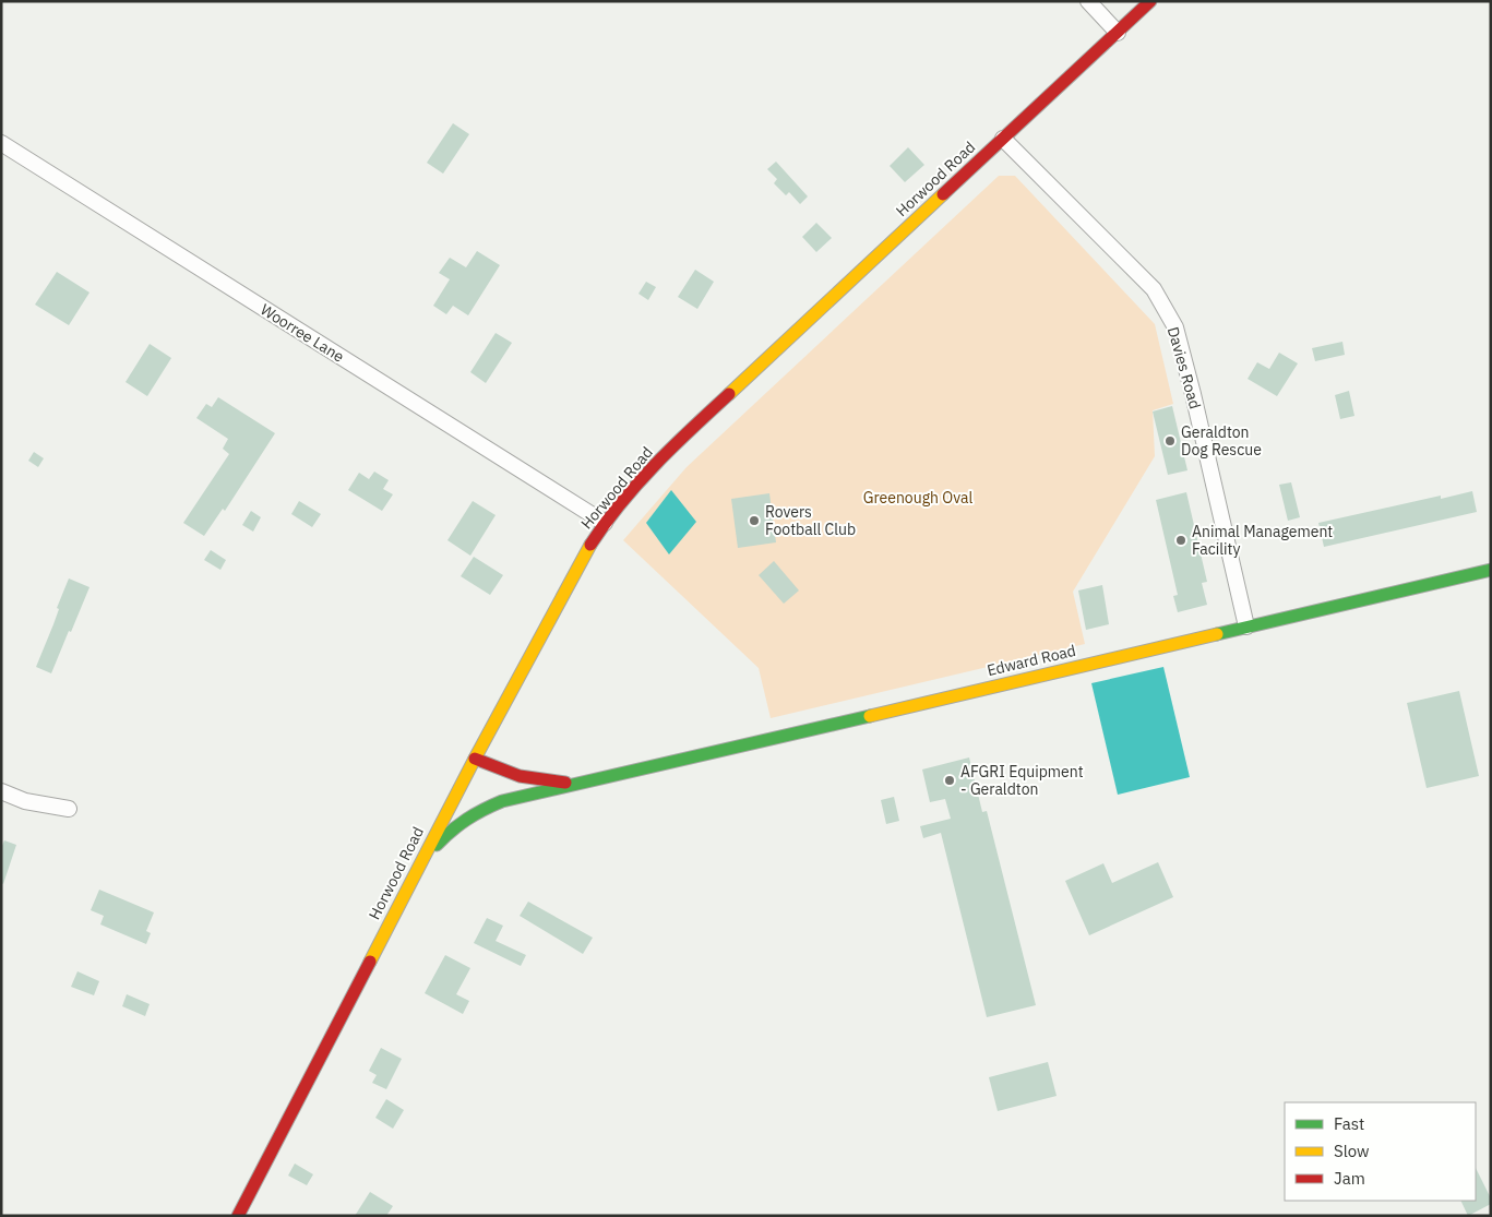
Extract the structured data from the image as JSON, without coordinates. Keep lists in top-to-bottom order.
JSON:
{
  "streets": {
    "main road": ["Horwood Road", "Edward Road"],
    "street": ["Woorree Lane", "Davies Road"]
  },
  "crossings": [
    ["Horwood Road", "Woorree Lane"],
    ["Horwood Road", "Davies Road"],
    ["Horwood Road", "Edward Road"],
    ["Davies Road", "Edward Road"]
  ],
  "parks": ["Greenough Oval"],
  "places": [
    "Geraldton Dog Rescue",
    "Rovers Football Club",
    "Animal Management Facility",
    "AFGRI Equipment - Geraldton"
  ],
  "legend": ["Fast", "Slow", "Jam"]
}
